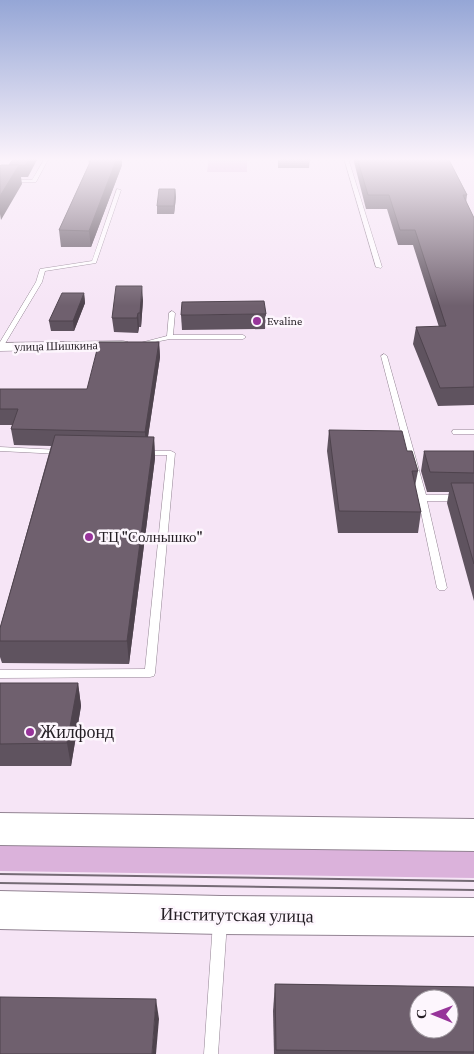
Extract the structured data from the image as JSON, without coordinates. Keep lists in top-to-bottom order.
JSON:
{
  "streets": {
    "main road": ["Институтская улица"],
    "street": ["улица Шишкина"]
  },
  "places": ["Evaline", "ТЦ \"Солнышко\"", "Жилфонд"],
  "north": "left"
}
